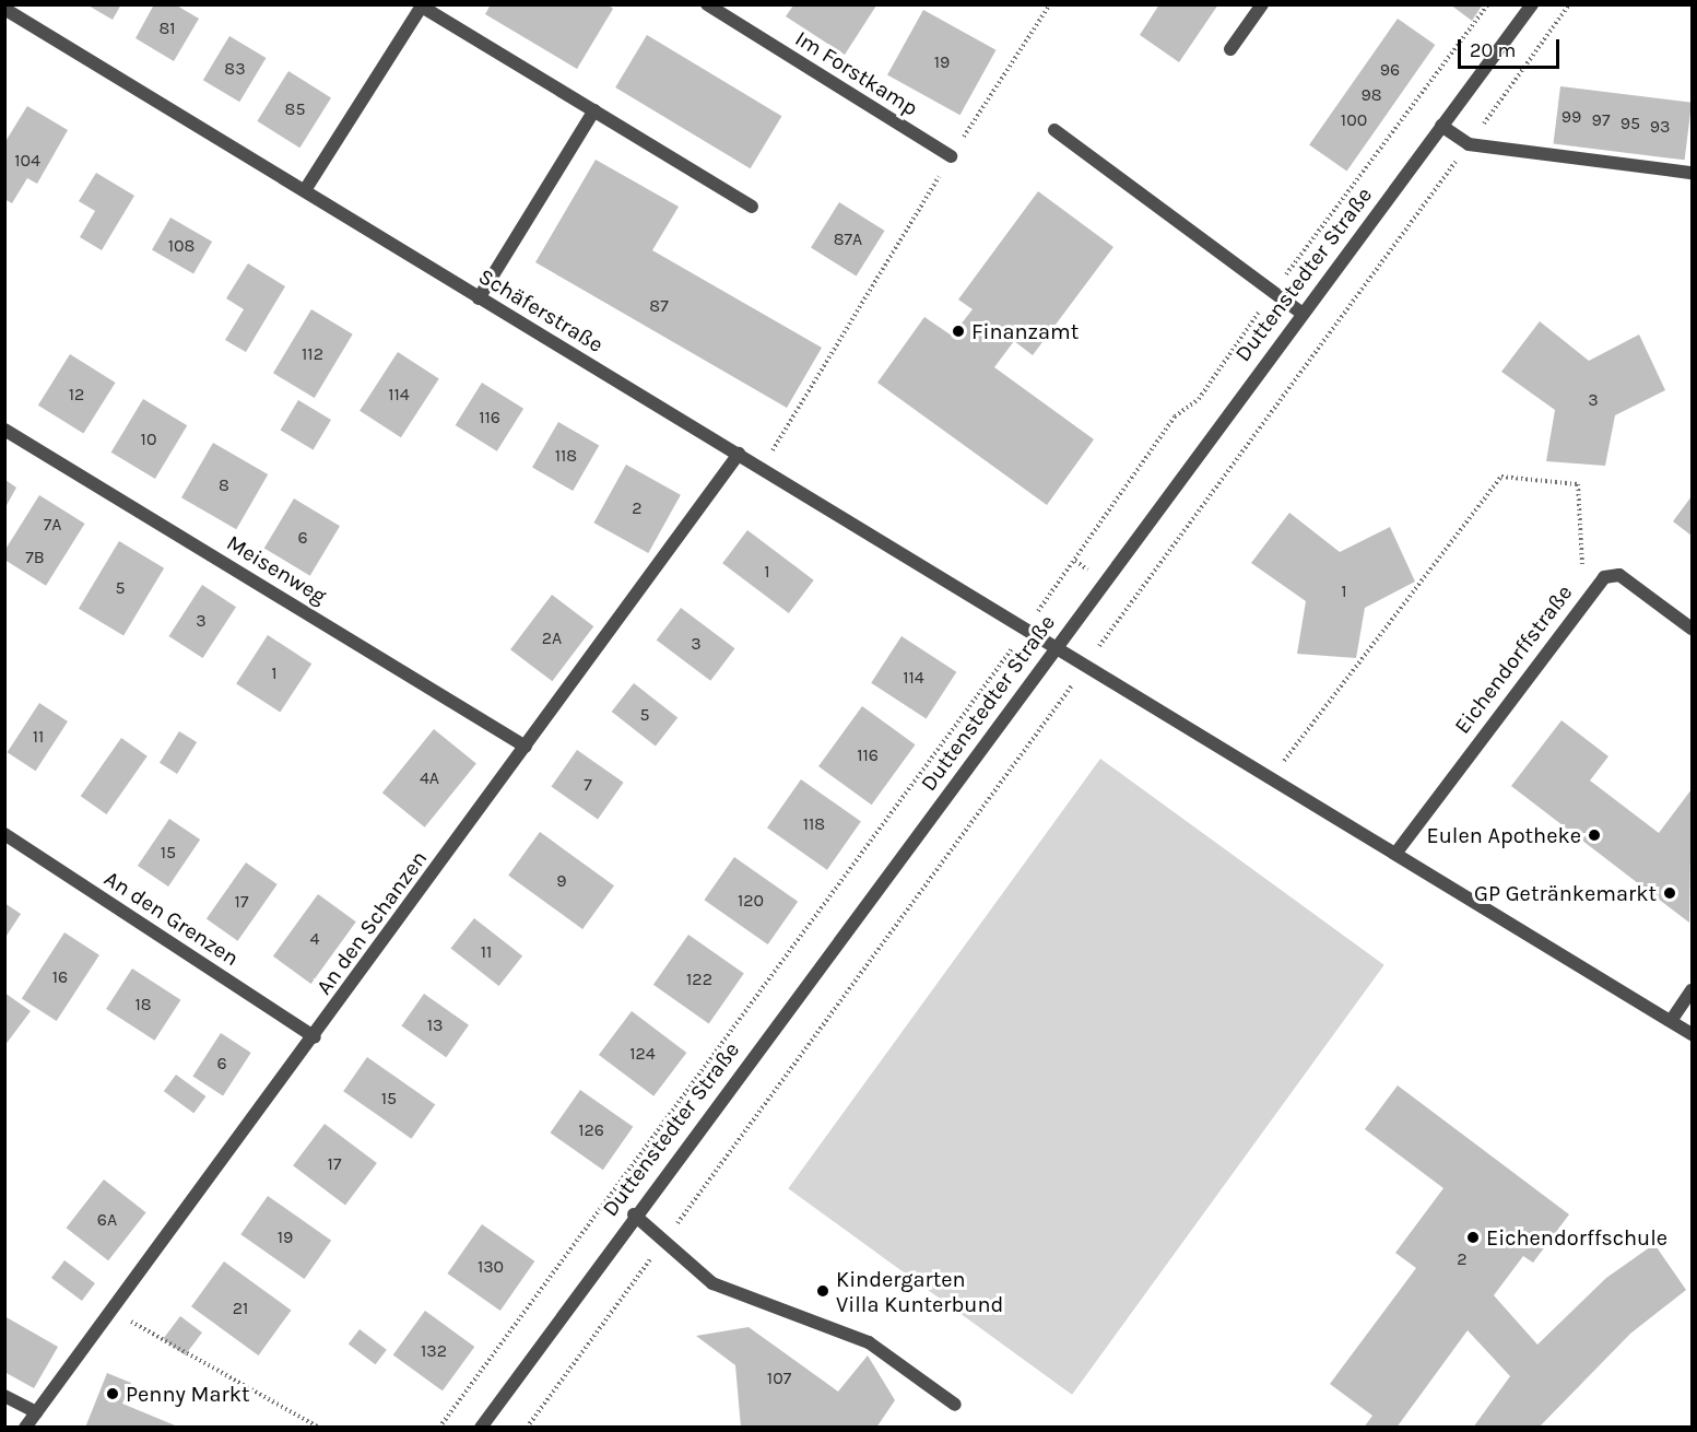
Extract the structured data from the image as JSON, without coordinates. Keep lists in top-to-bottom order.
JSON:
{
  "streets": {
    "street": [
      "Im Forstkamp",
      "Duttenstedter Straße",
      "Schäferstraße",
      "Meisenweg",
      "Eichendorffstraße",
      "An den Grenzen",
      "An den Schanzen"
    ]
  },
  "crossings": [
    ["Duttenstedter Straße", "Schäferstraße"],
    ["Schäferstraße", "An den Schanzen"],
    ["Meisenweg", "An den Schanzen"],
    ["An den Grenzen", "An den Schanzen"]
  ],
  "places": [
    "Finanzamt",
    "Eulen Apotheke",
    "GP Getränkemarkt",
    "Eichendorffschule",
    "Kindergarten Villa Kunterbund",
    "Penny Markt"
  ],
  "house_numbers": [
    "81",
    "19",
    "83",
    "96",
    "98",
    "85",
    "99",
    "100",
    "97",
    "95",
    "93",
    "104",
    "87A",
    "108",
    "87",
    "112",
    "12",
    "114",
    "3",
    "116",
    "10",
    "118",
    "8",
    "2",
    "7A",
    "6",
    "7B",
    "1",
    "5",
    "1",
    "3",
    "2A",
    "3",
    "1",
    "114",
    "5",
    "11",
    "116",
    "4A",
    "7",
    "118",
    "15",
    "9",
    "120",
    "17",
    "4",
    "11",
    "16",
    "122",
    "18",
    "13",
    "124",
    "6",
    "15",
    "126",
    "17",
    "6A",
    "19",
    "2",
    "130",
    "21",
    "132",
    "107"
  ],
  "scale_bar": "20 m"
}
